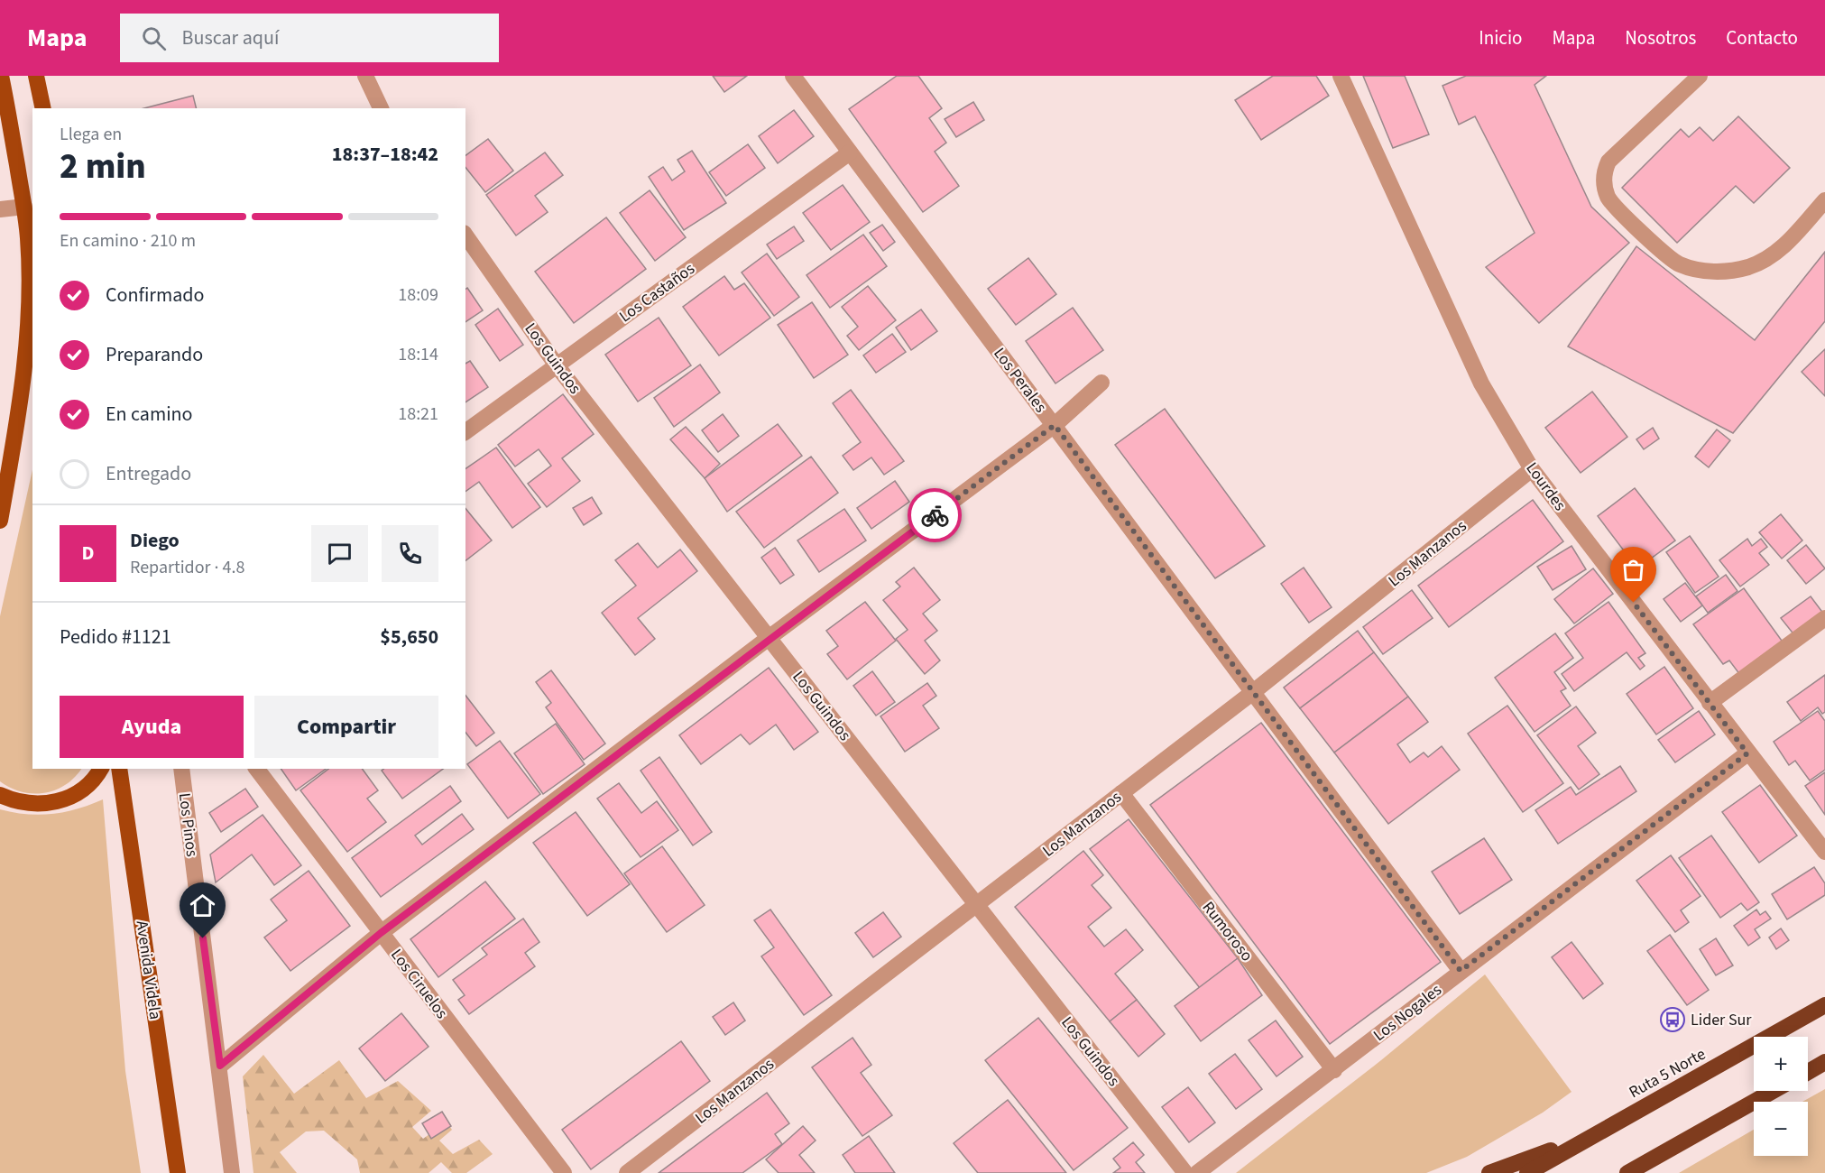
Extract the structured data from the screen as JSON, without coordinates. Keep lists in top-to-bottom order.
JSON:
{
  "streets": {
    "highway": ["Ruta 5 Norte"],
    "main road": ["Avenida Videla"],
    "street": [
      "Los Castaños",
      "Los Guindos",
      "Los Perales",
      "Lourdes",
      "Los Manzanos",
      "Los Pinos",
      "Rumoroso",
      "Los Ciruelos",
      "Los Nogales"
    ]
  },
  "crossings": [
    ["Los Castaños", "Los Guindos"],
    ["Los Castaños", "Los Perales"],
    ["Los Guindos", "Los Manzanos"],
    ["Los Perales", "Los Manzanos"],
    ["Los Perales", "Los Nogales"],
    ["Lourdes", "Los Manzanos"],
    ["Lourdes", "Los Nogales"],
    ["Los Manzanos", "Rumoroso"],
    ["Rumoroso", "Los Nogales"]
  ],
  "places": {
    "bus stop": ["Lider Sur"]
  },
  "page": {
    "header": "Mapa",
    "search": "Buscar aquí",
    "nav": [
      "Inicio",
      "Mapa",
      "Nosotros",
      "Contacto"
    ],
    "heading": ["2 min", "Llega en", "18:37–18:42"],
    "panel": [
      "Diego",
      "Repartidor · 4.8",
      "Pedido #1121",
      "$5,650"
    ],
    "bar": "En camino · 210 m",
    "list": [
      ["Confirmado", "18:09"],
      ["Preparando", "18:14"],
      ["En camino", "18:21"],
      "Entregado"
    ],
    "round": "D",
    "buttons": ["Ayuda", "Compartir"],
    "map_buttons": ["+", "−"]
  }
}
